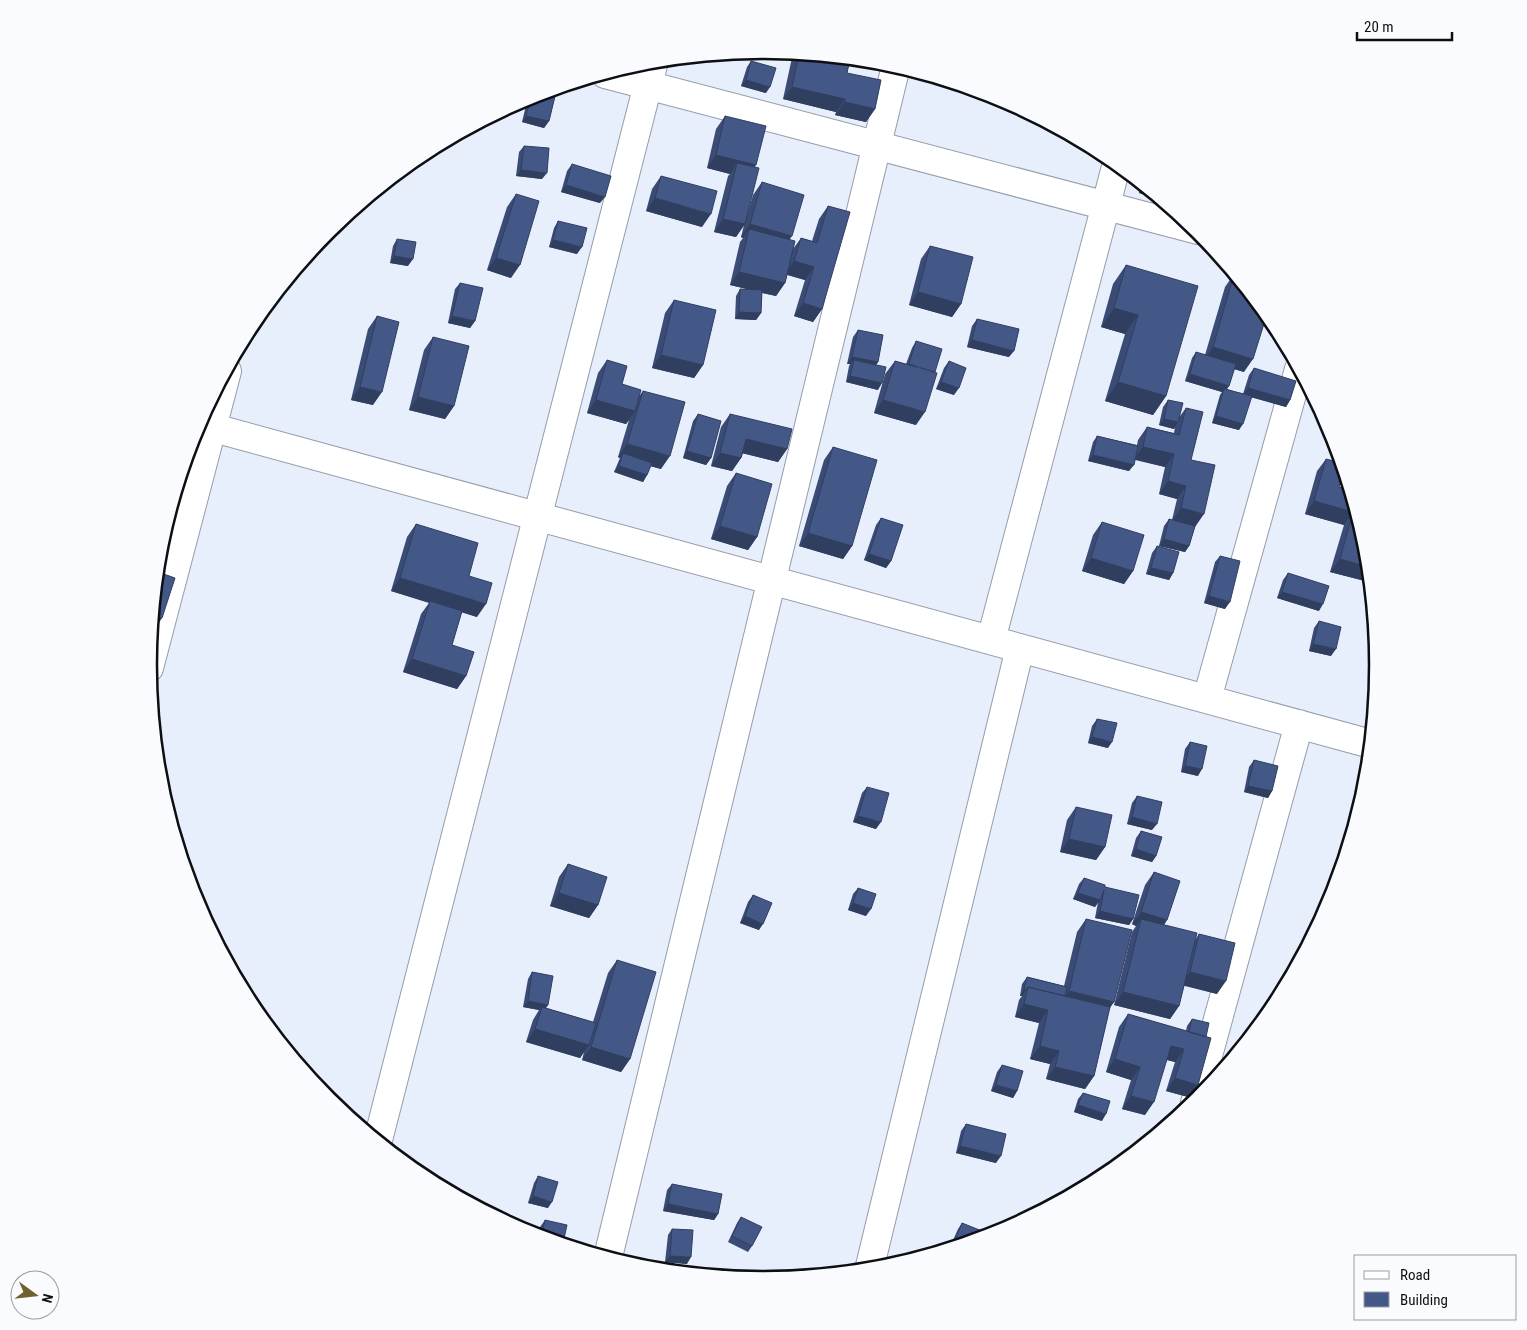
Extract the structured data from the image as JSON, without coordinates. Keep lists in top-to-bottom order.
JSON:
{
  "legend": ["Road", "Building"],
  "scale_bar": "20 m",
  "north": "right"
}
